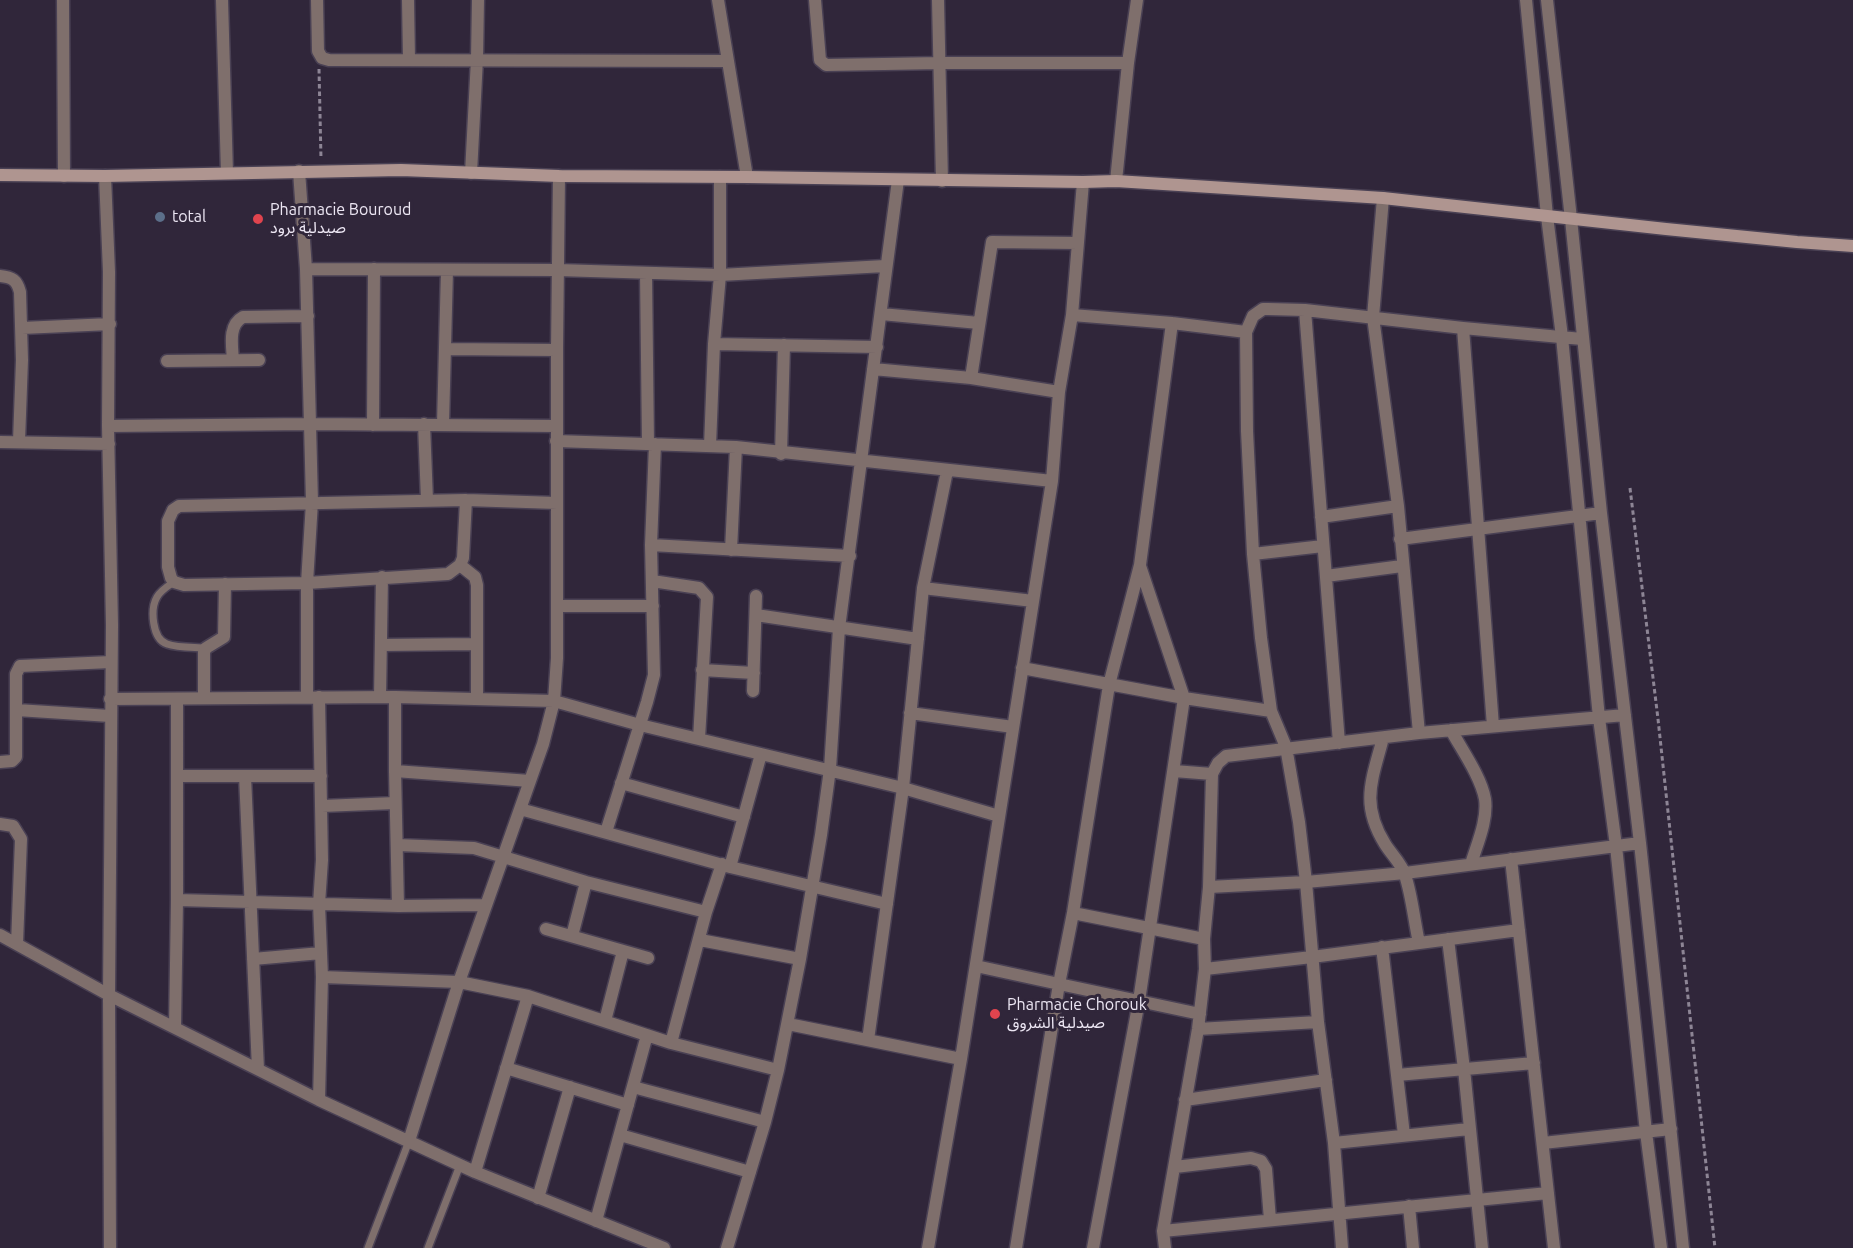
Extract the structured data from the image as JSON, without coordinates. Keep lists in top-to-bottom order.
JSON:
{
  "places": ["total", "Pharmacie Bouroud صيدلية برود", "Pharmacie Chorouk صيدلية الشروق"]
}
